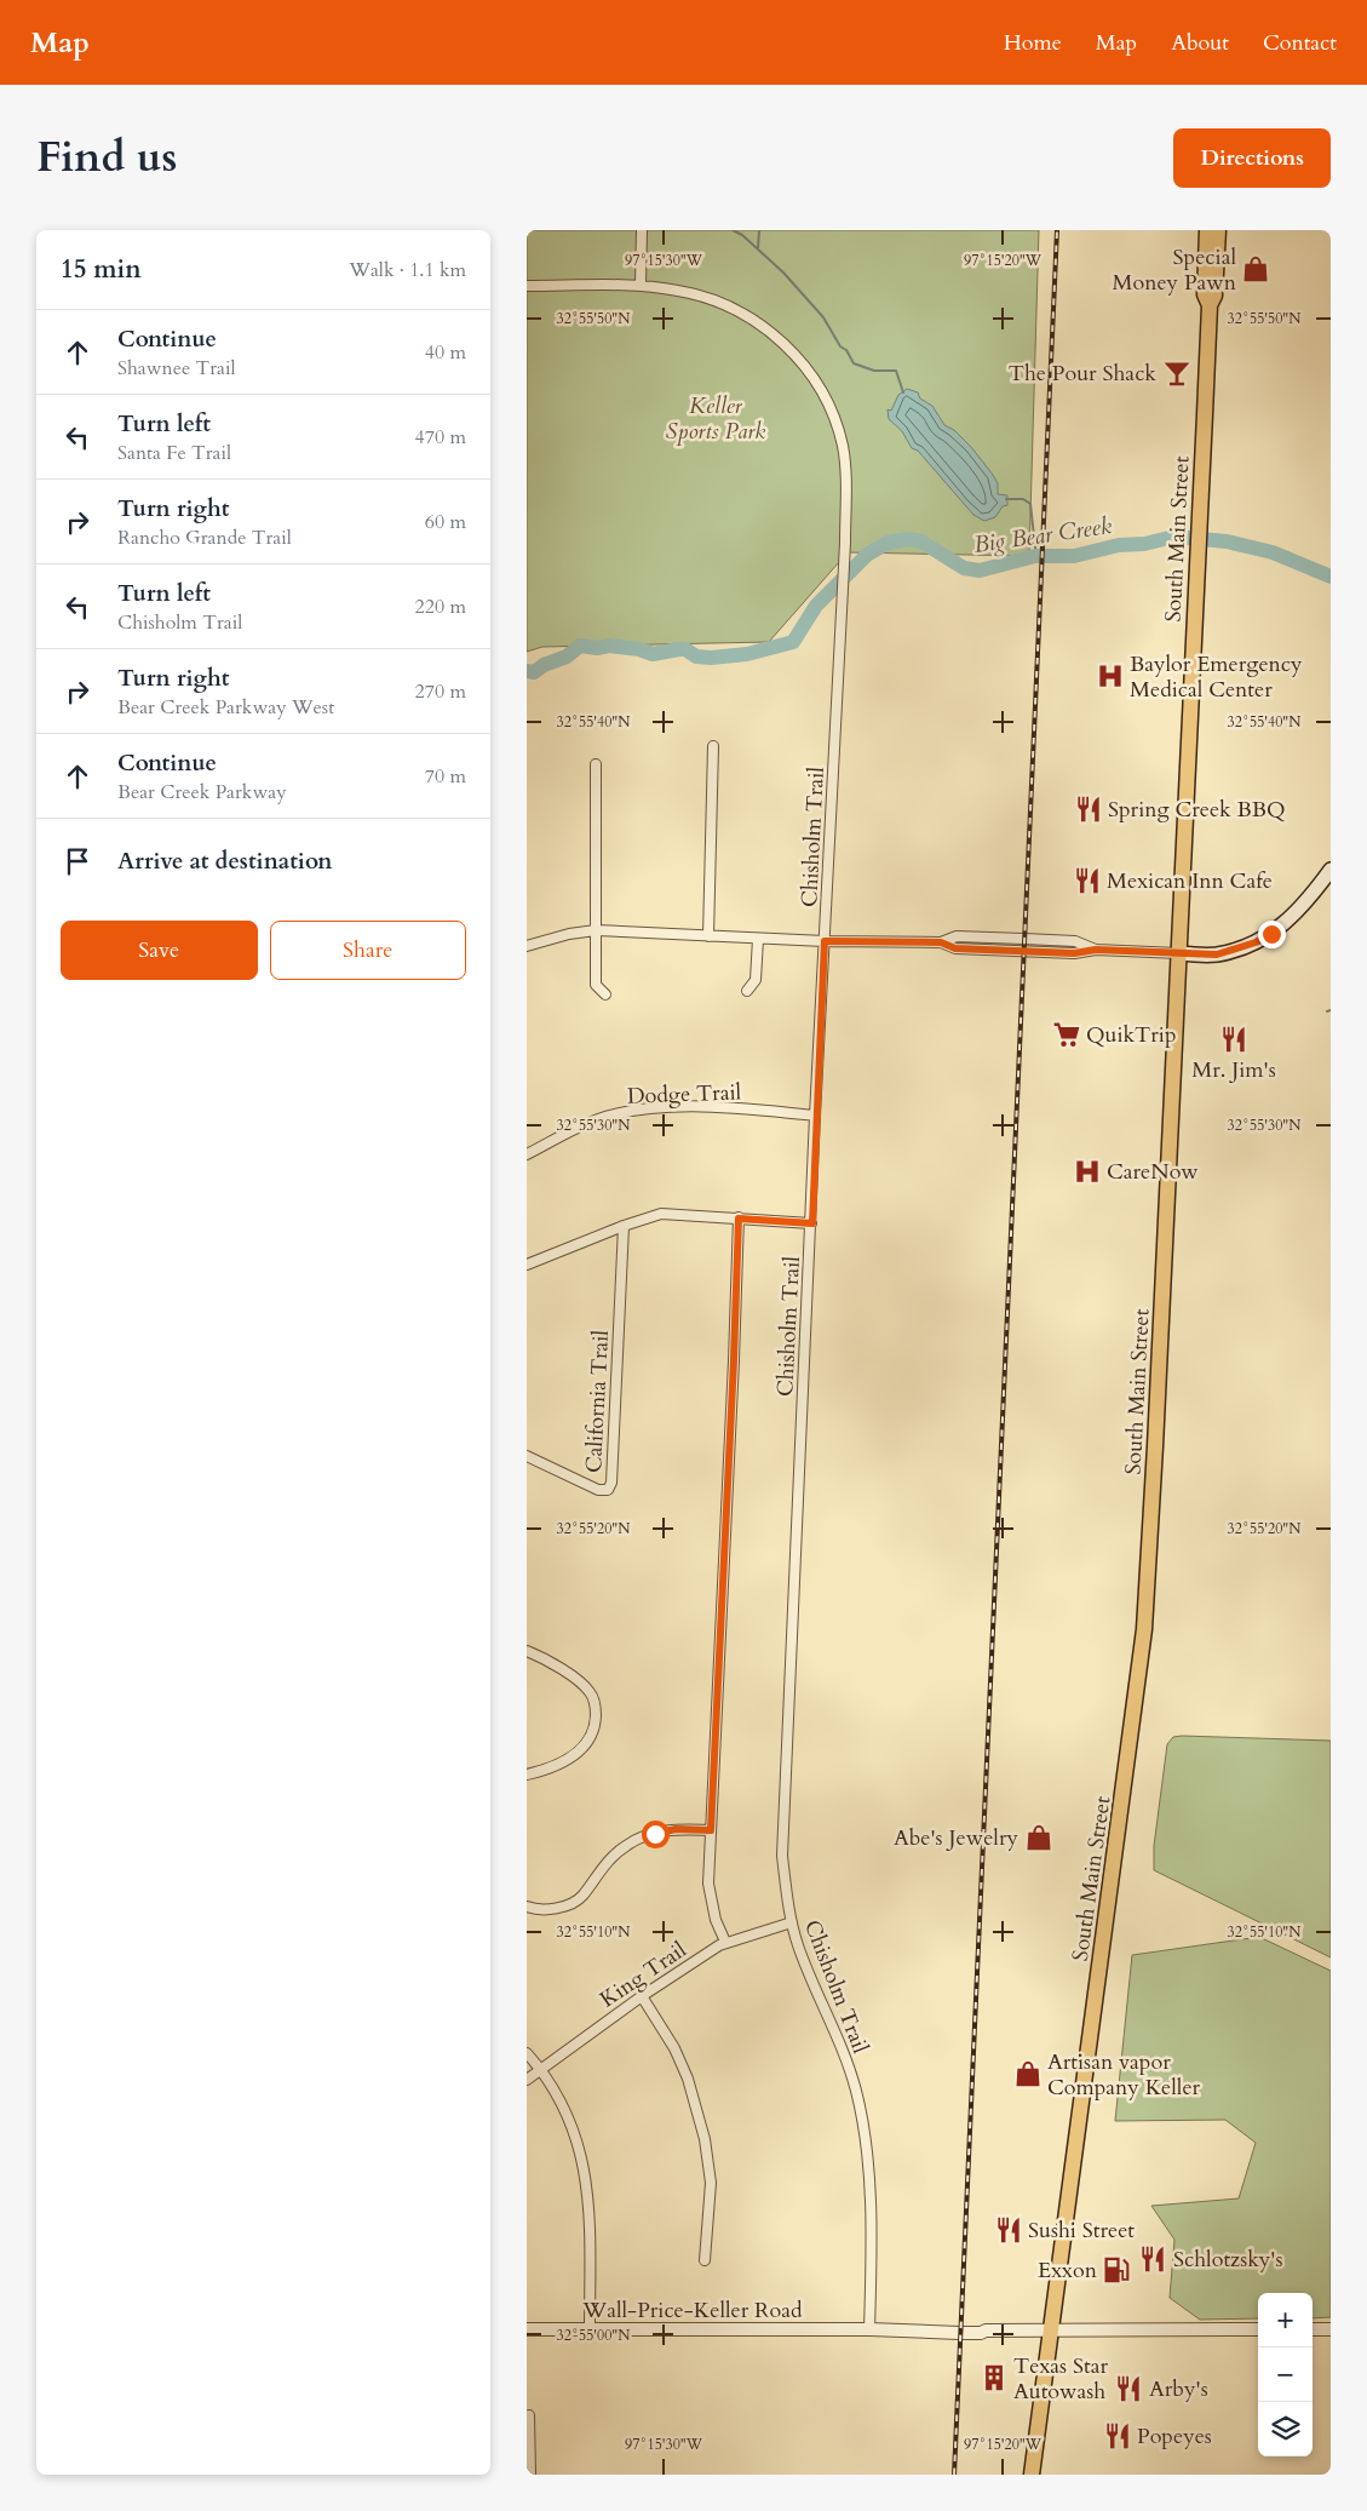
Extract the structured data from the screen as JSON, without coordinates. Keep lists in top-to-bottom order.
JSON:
{
  "streets": {
    "main road": ["South Main Street"],
    "street": [
      "Chisholm Trail",
      "Dodge Trail",
      "California Trail",
      "King Trail",
      "Wall-Price-Keller Road"
    ]
  },
  "crossings": [
    ["South Main Street", "Wall-Price-Keller Road"],
    ["Chisholm Trail", "Dodge Trail"],
    ["Chisholm Trail", "King Trail"],
    ["Chisholm Trail", "Wall-Price-Keller Road"]
  ],
  "water": ["Big Bear Creek"],
  "parks": ["Keller Sports Park"],
  "places": {
    "shop": ["Special Money Pawn", "Abe's Jewelry", "Artisan vapor Company Keller"],
    "bar": ["The Pour Shack"],
    "hospital": ["Baylor Emergency Medical Center", "CareNow"],
    "restaurant": [
      "Spring Creek BBQ",
      "Mexican Inn Cafe",
      "Mr. Jim's",
      "Sushi Street",
      "Schlotzsky's",
      "Arby's",
      "Popeyes"
    ],
    "supermarket": ["QuikTrip"],
    "fuel station": ["Exxon"],
    "building": ["Texas Star Autowash"]
  },
  "page": {
    "header": "Map",
    "nav": [
      "Home",
      "Map",
      "About",
      "Contact"
    ],
    "title": "Find us",
    "buttons": [
      "Directions",
      ["Save", "Share"]
    ],
    "heading": ["15 min", "Walk · 1.1 km"],
    "list": [
      ["Continue", "Shawnee Trail", "40 m"],
      ["Turn left", "Santa Fe Trail", "470 m"],
      ["Turn right", "Rancho Grande Trail", "60 m"],
      ["Turn left", "Chisholm Trail", "220 m"],
      ["Turn right", "Bear Creek Parkway West", "270 m"],
      ["Continue", "Bear Creek Parkway", "70 m"],
      "Arrive at destination"
    ],
    "map_buttons": ["+", "−"]
  },
  "coordinates": [
    "97°15'30\"W",
    "97°15'20\"W",
    "32°55'50\"N",
    "32°55'40\"N",
    "32°55'30\"N",
    "32°55'20\"N",
    "32°55'10\"N",
    "32°55'00\"N"
  ]
}
